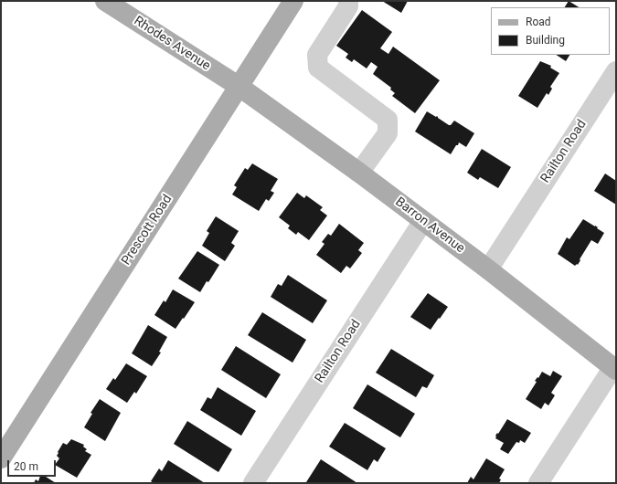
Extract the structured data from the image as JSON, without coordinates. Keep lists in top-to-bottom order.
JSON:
{
  "streets": {
    "main road": ["Rhodes Avenue", "Barron Avenue", "Prescott Road"],
    "street": ["Railton Road"]
  },
  "crossings": [
    ["Rhodes Avenue", "Barron Avenue"],
    ["Rhodes Avenue", "Prescott Road"],
    ["Railton Road", "Barron Avenue"],
    ["Barron Avenue", "Prescott Road"]
  ],
  "legend": ["Road", "Building"],
  "scale_bar": "20 m"
}
